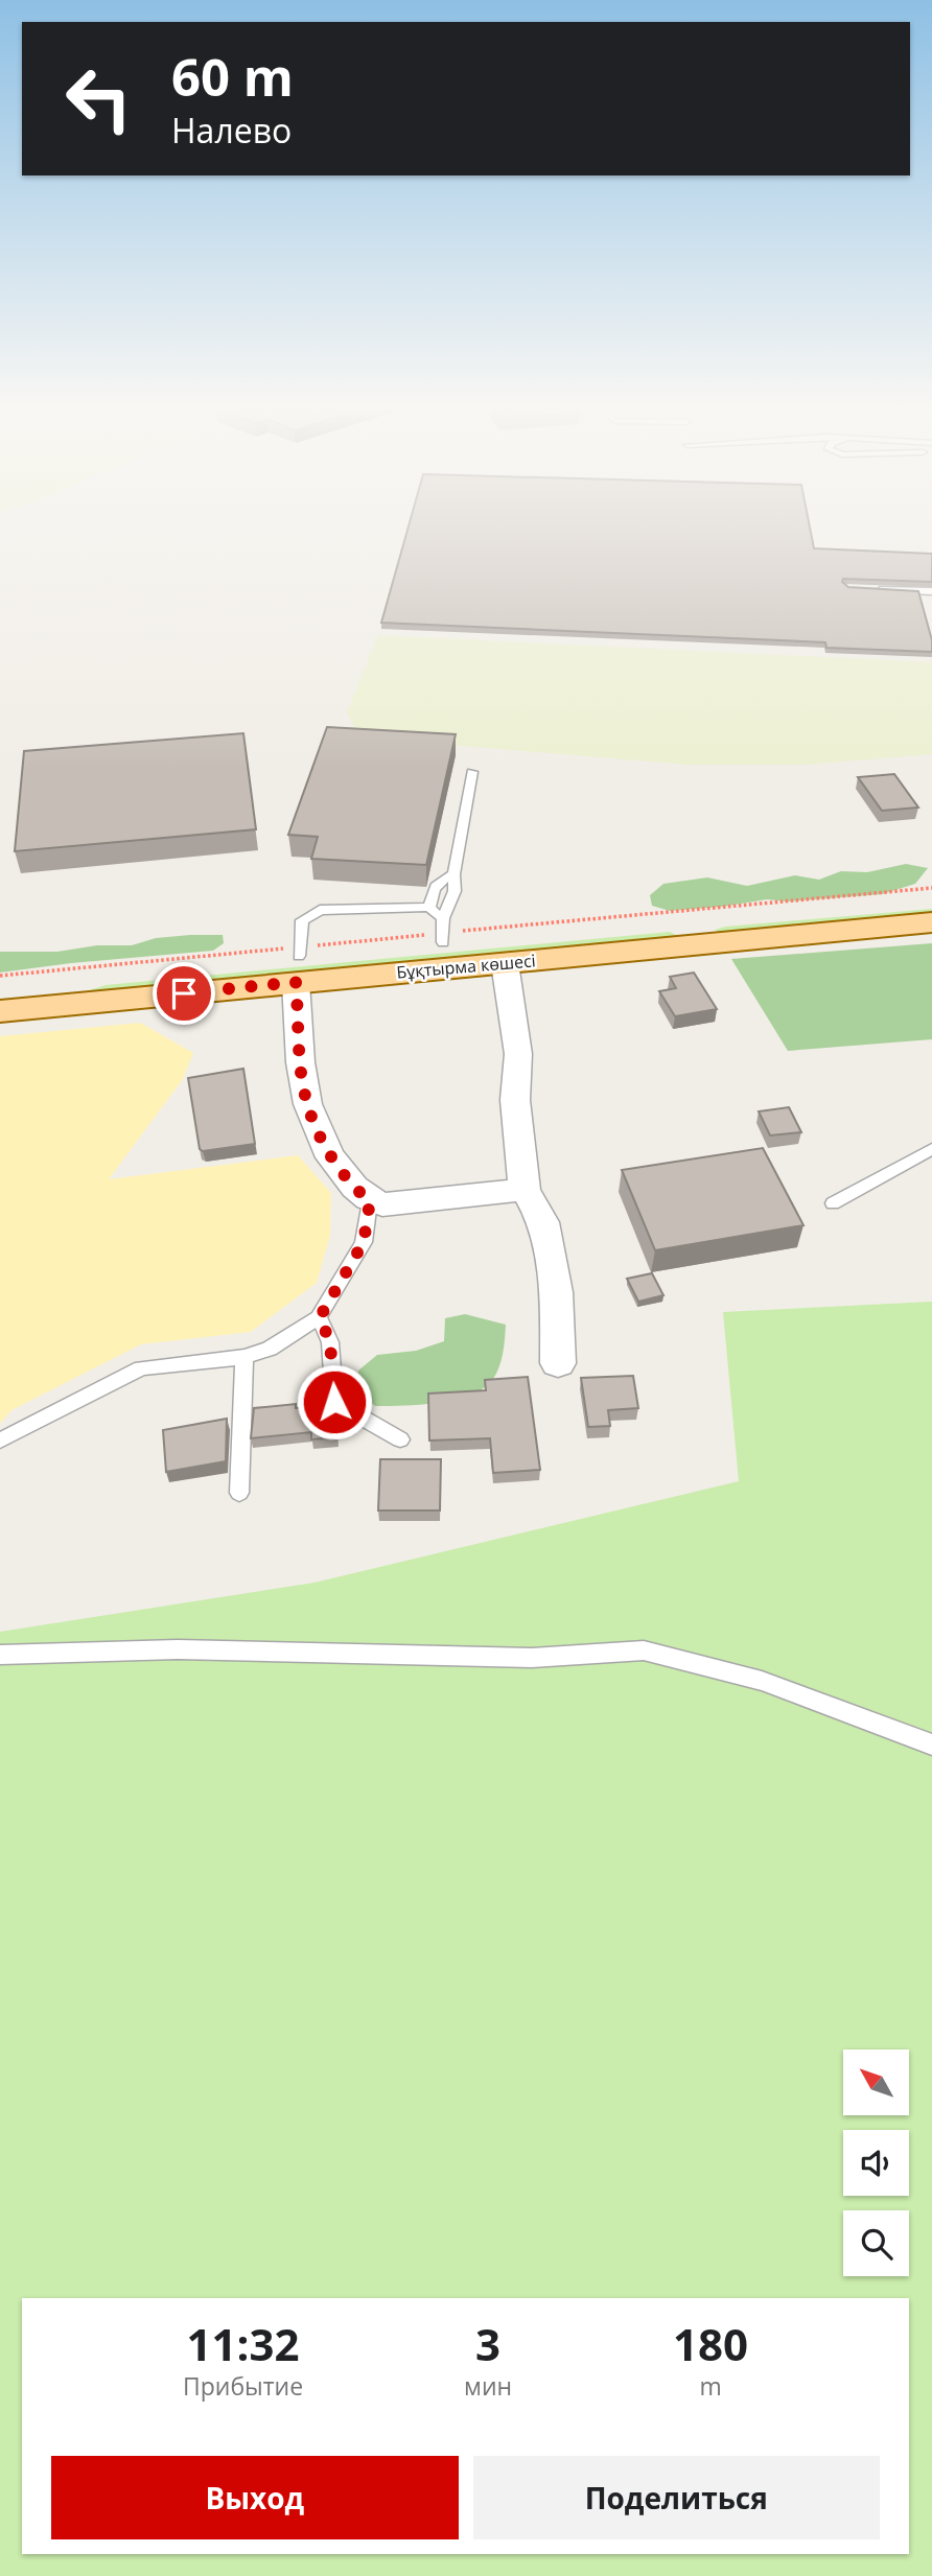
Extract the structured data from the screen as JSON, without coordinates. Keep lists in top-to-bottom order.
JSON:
{
  "streets": {
    "main road": ["Бұқтырма көшесі"]
  },
  "north": "top left",
  "page": {
    "turn": ["60 m", "Налево"],
    "eta": [
      "11:32",
      "Прибытие",
      "3",
      "мин",
      "180",
      "m"
    ],
    "buttons": ["Выход", "Поделиться"]
  }
}
